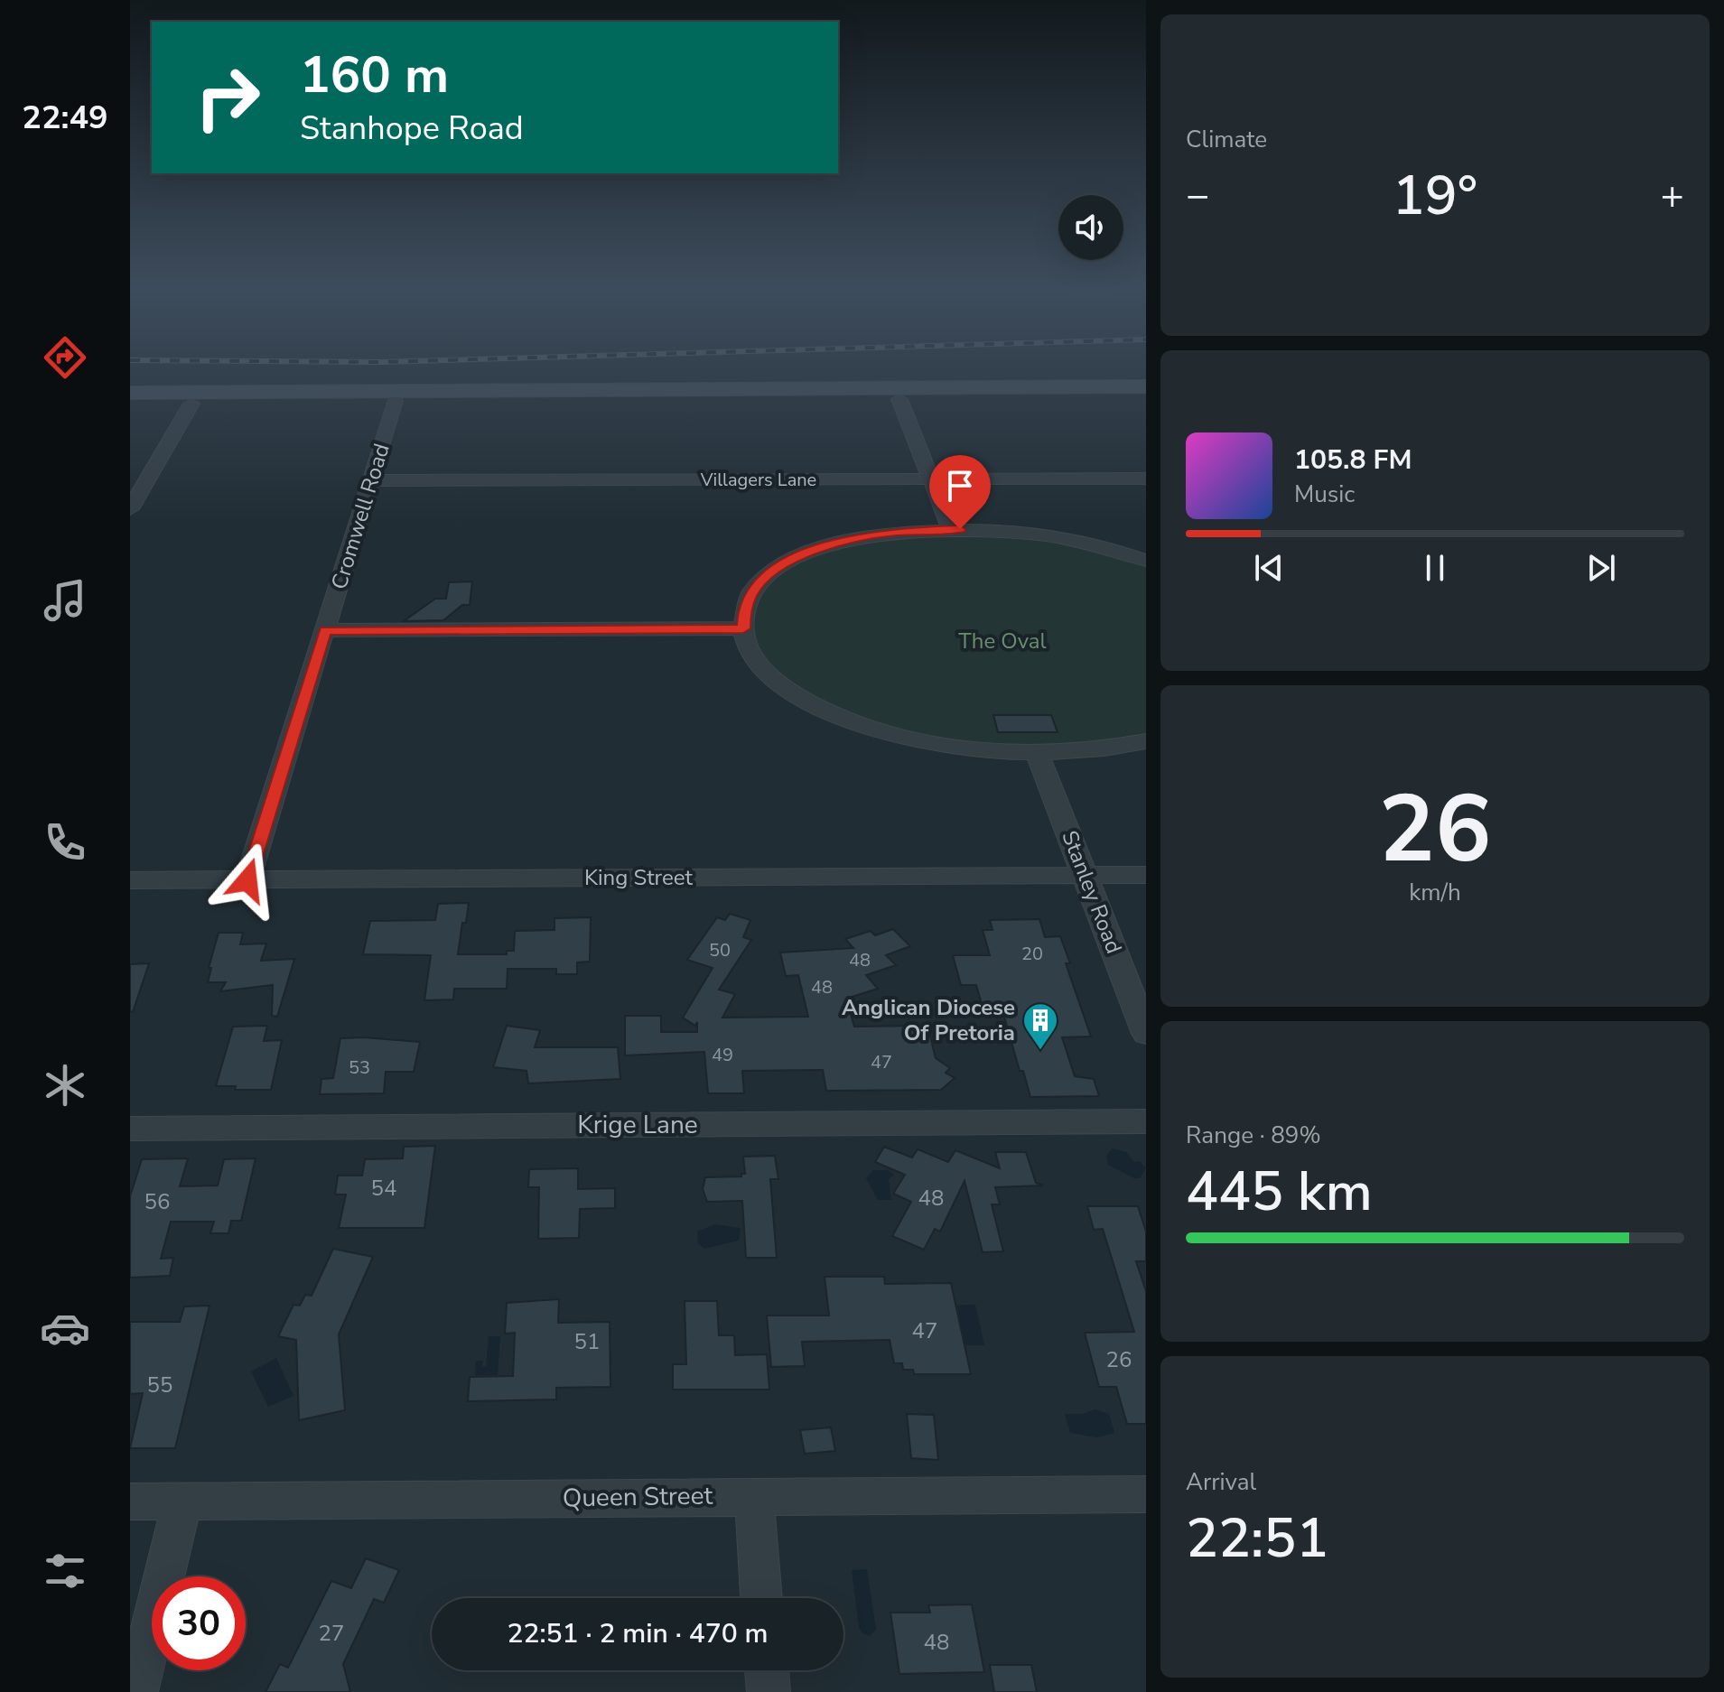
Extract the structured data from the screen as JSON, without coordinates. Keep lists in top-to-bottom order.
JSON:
{
  "streets": {
    "street": [
      "Villagers Lane",
      "Cromwell Road",
      "King Street",
      "Stanley Road",
      "Krige Lane",
      "Queen Street"
    ]
  },
  "crossings": [
    ["Villagers Lane", "Cromwell Road"],
    ["Cromwell Road", "King Street"],
    ["King Street", "Stanley Road"]
  ],
  "parks": ["The Oval"],
  "places": {
    "building": ["Anglican Diocese Of Pretoria"]
  },
  "house_numbers": [
    "50",
    "20",
    "48",
    "48",
    "49",
    "47",
    "53",
    "54",
    "48",
    "56",
    "47",
    "51",
    "26",
    "55",
    "27",
    "48"
  ],
  "page": {
    "tabs": "22:49",
    "tile": [
      "Climate",
      ["26", "km/h"],
      ["Range · 89%", "445 km"],
      ["Arrival", "22:51"]
    ],
    "turn": ["160 m", "Stanhope Road"],
    "heat": ["−", "19°", "+"],
    "song": ["105.8 FM", "Music"],
    "limit": "30",
    "trip": "22:51 · 2 min · 470 m"
  }
}
